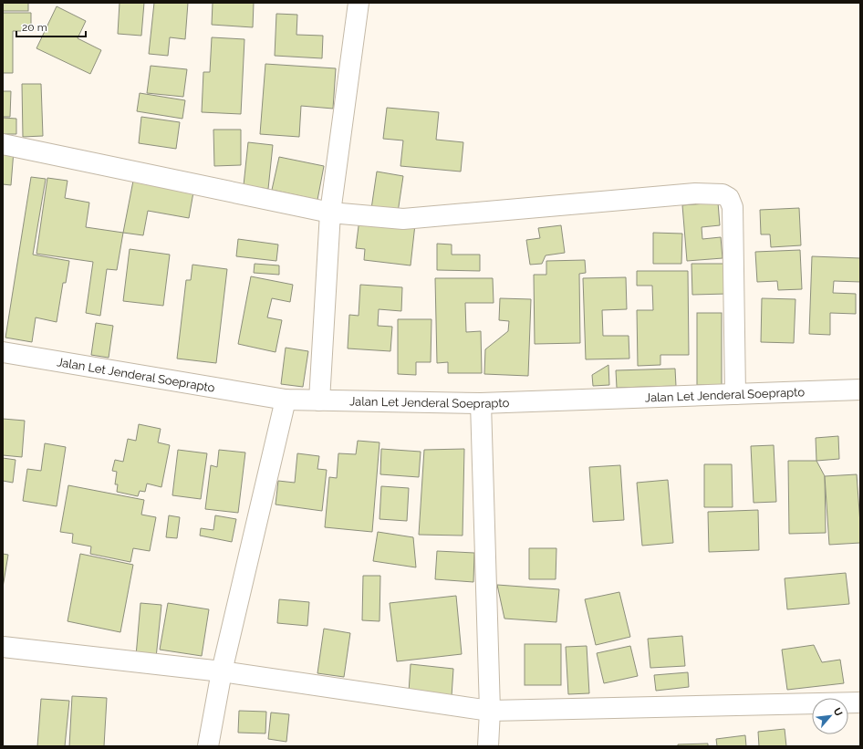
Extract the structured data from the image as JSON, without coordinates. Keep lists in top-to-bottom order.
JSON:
{
  "streets": {
    "street": ["Jalan Let Jenderal Soeprapto"]
  },
  "scale_bar": "20 m",
  "north": "top right"
}
